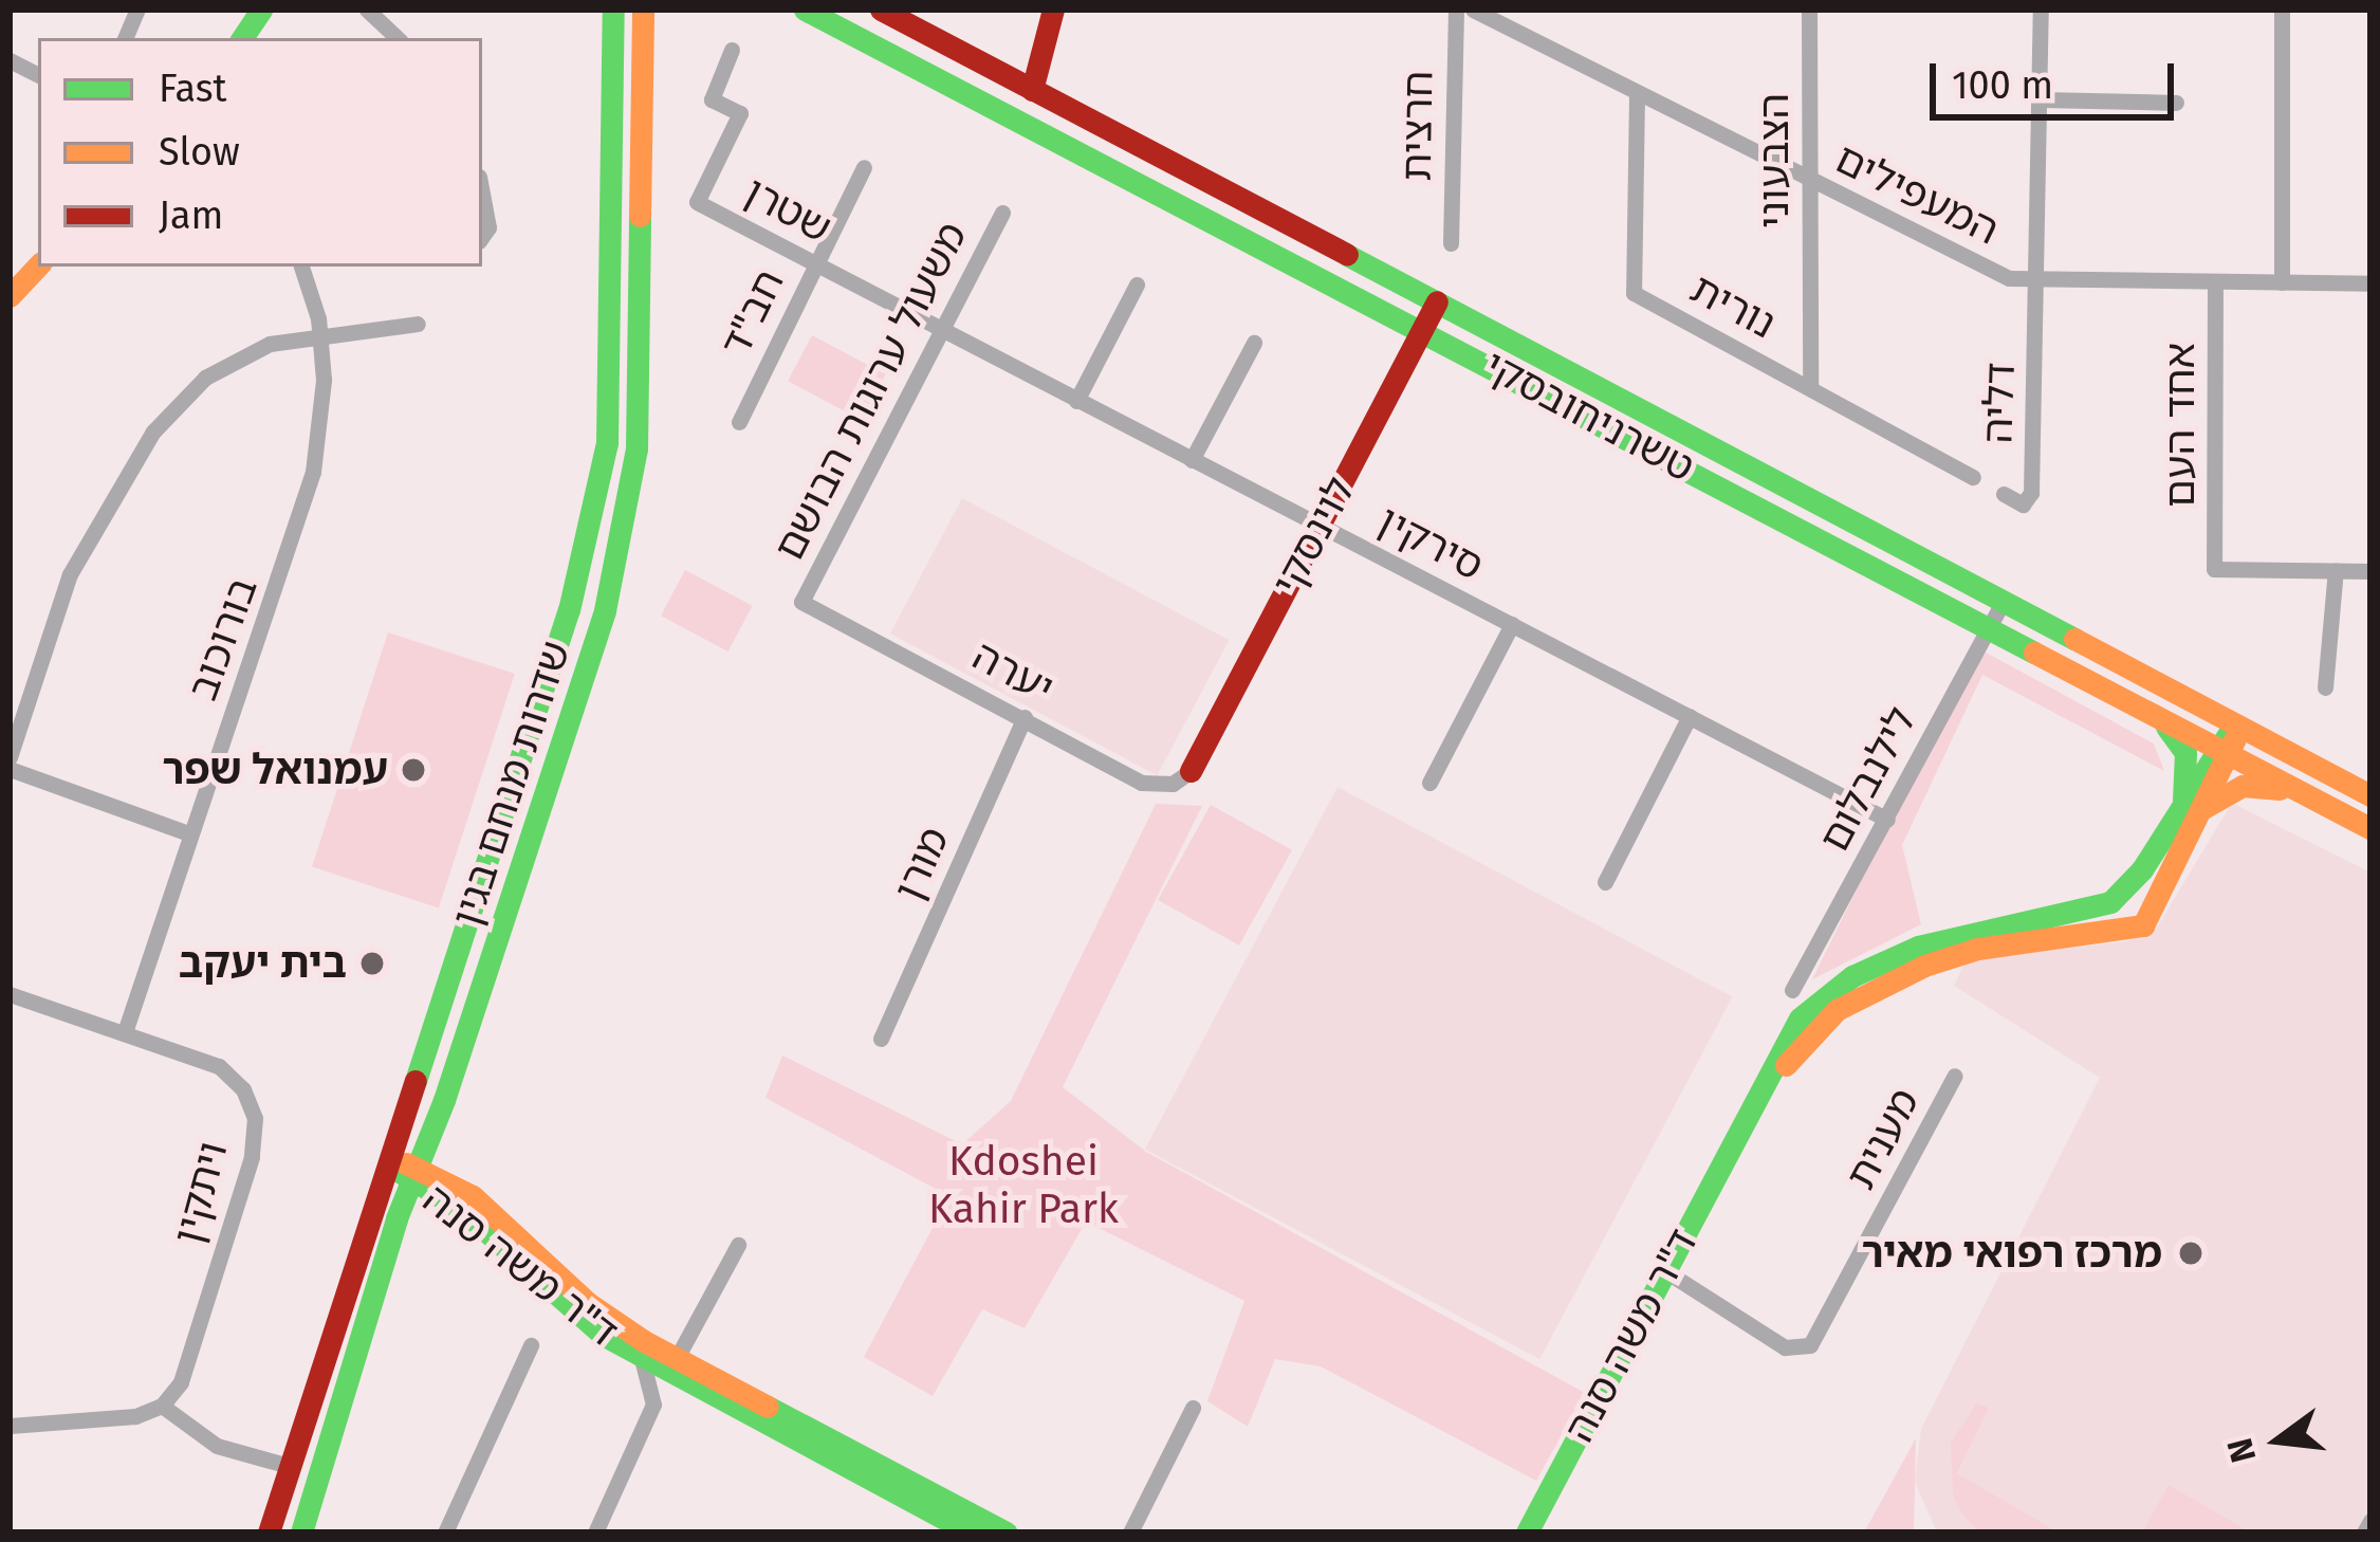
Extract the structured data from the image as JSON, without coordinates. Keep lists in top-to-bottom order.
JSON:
{
  "streets": {
    "main road": [
      "טשרניחובסקי",
      "לוינסקי",
      "שדרות מנחם בגין",
      "ד\"ר משה סנה"
    ],
    "street": [
      "חרצית",
      "הצבעוני",
      "המעפילים",
      "שטרן",
      "נורית",
      "חב\"ד",
      "משעול ערוגות הבושם",
      "דליה",
      "אחד העם",
      "סירקין",
      "בורוכוב",
      "יערה",
      "לילנבלום",
      "מורן",
      "מענית",
      "ויתקין"
    ]
  },
  "crossings": [
    ["הצבעוני", "המעפילים"],
    ["הצבעוני", "נורית"],
    ["המעפילים", "נורית"],
    ["המעפילים", "דליה"],
    ["המעפילים", "אחד העם"],
    ["שטרן", "חב\"ד"],
    ["שטרן", "משעול ערוגות הבושם"],
    ["שטרן", "סירקין"],
    ["משעול ערוגות הבושם", "סירקין"],
    ["משעול ערוגות הבושם", "יערה"],
    ["טשרניחובסקי", "לוינסקי"],
    ["טשרניחובסקי", "לילנבלום"],
    ["טשרניחובסקי", "ד\"ר משה סנה"],
    ["לוינסקי", "סירקין"],
    ["לוינסקי", "יערה"],
    ["סירקין", "לילנבלום"],
    ["בורוכוב", "ויתקין"],
    ["יערה", "מורן"],
    ["שדרות מנחם בגין", "ד\"ר משה סנה"],
    ["מענית", "ד\"ר משה סנה"]
  ],
  "parks": ["Kdoshei Kahir Park"],
  "places": ["עמנואל שפר", "בית יעקב", "מרכז רפואי מאיר"],
  "legend": ["Fast", "Slow", "Jam"],
  "scale_bar": "100 m",
  "north": "left"
}
